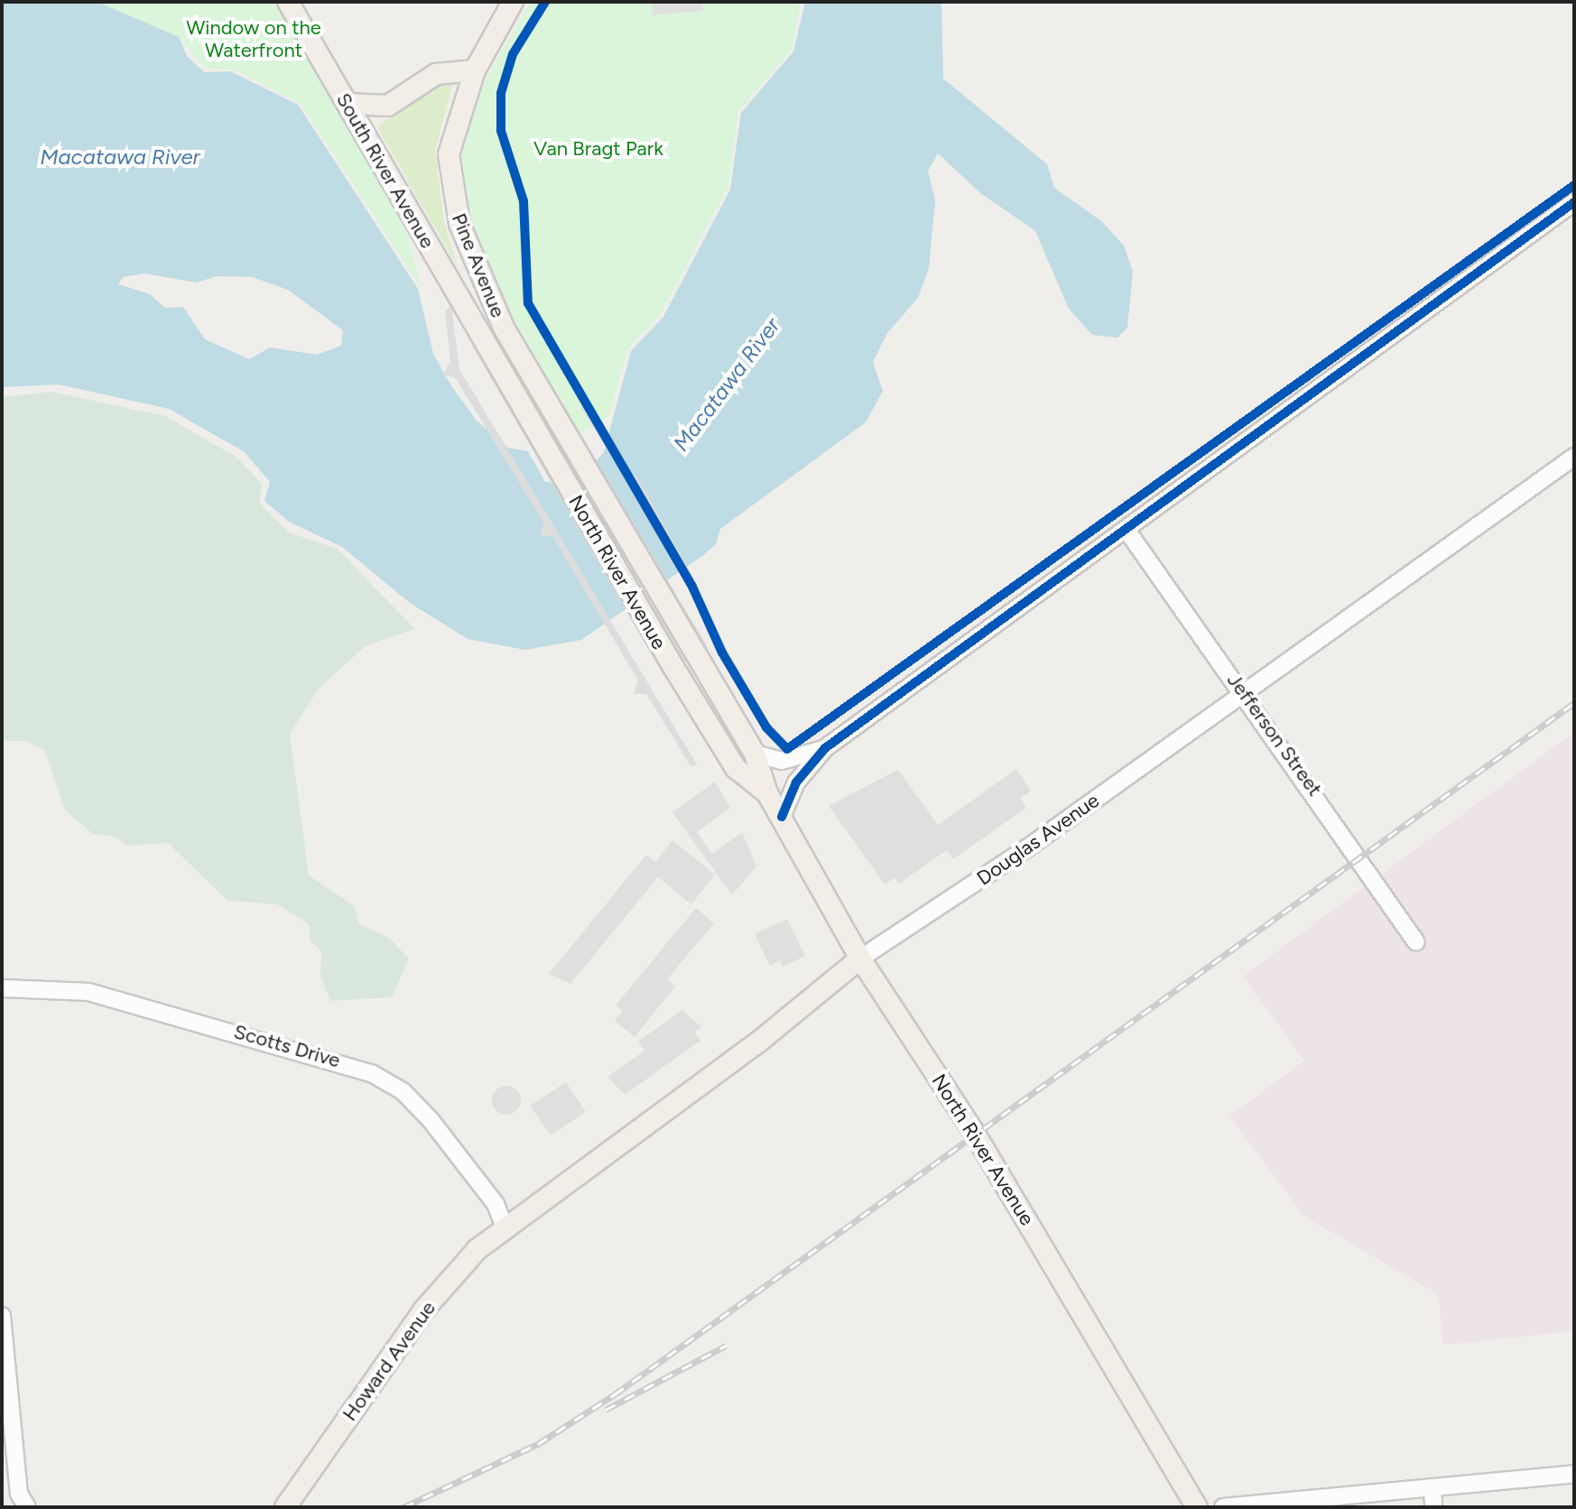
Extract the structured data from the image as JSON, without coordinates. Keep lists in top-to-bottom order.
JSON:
{
  "streets": {
    "main road": [
      "South River Avenue",
      "Pine Avenue",
      "North River Avenue",
      "Douglas Avenue",
      "Howard Avenue"
    ],
    "street": ["Jefferson Street", "Scotts Drive"]
  },
  "crossings": [
    ["South River Avenue", "North River Avenue"],
    ["Pine Avenue", "North River Avenue"],
    ["North River Avenue", "Douglas Avenue"],
    ["Jefferson Street", "Douglas Avenue"],
    ["Douglas Avenue", "Scotts Drive"],
    ["Douglas Avenue", "Howard Avenue"],
    ["Scotts Drive", "Howard Avenue"]
  ],
  "water": ["Macatawa River"],
  "parks": ["Window on the Waterfront", "Van Bragt Park"]
}
